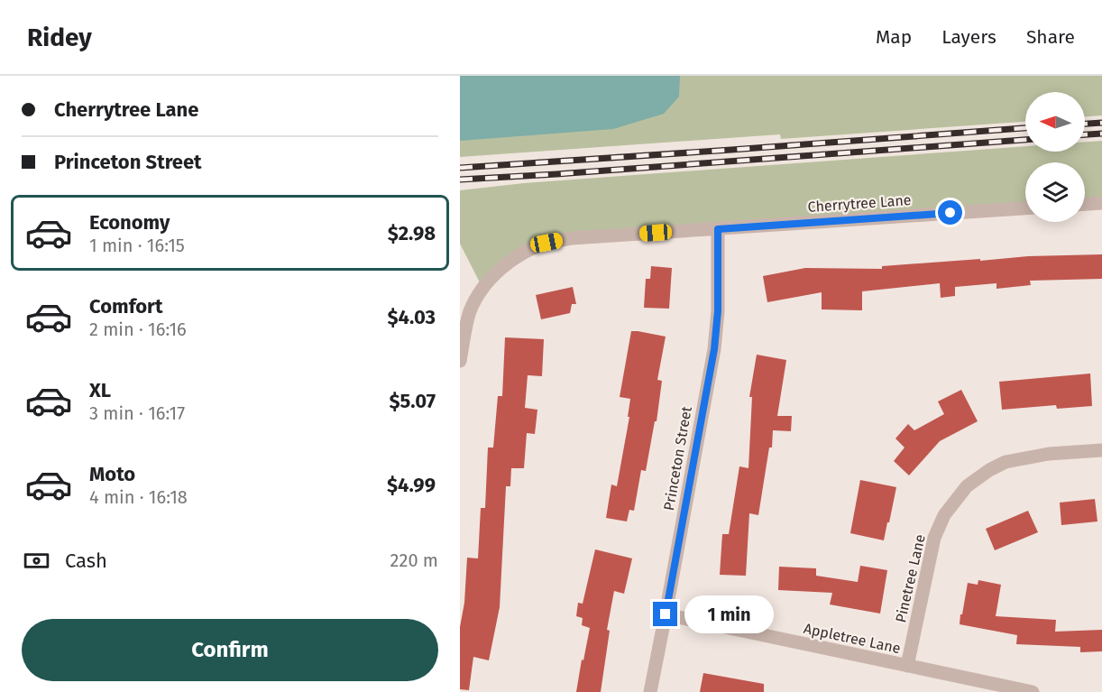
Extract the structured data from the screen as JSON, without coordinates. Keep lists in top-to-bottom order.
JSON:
{
  "streets": {
    "street": [
      "Cherrytree Lane",
      "Princeton Street",
      "Pinetree Lane",
      "Appletree Lane"
    ]
  },
  "crossings": [
    ["Cherrytree Lane", "Princeton Street"],
    ["Princeton Street", "Appletree Lane"],
    ["Pinetree Lane", "Appletree Lane"]
  ],
  "north": "left",
  "page": {
    "header": "Ridey",
    "nav": ["Map", "Layers", "Share"],
    "banner": ["Cherrytree Lane", "Princeton Street"],
    "list": [
      {
        "name": "Economy",
        "note": "1 min · 16:15",
        "value": "$2.98"
      },
      {
        "name": "Comfort",
        "note": "2 min · 16:16",
        "value": "$4.03"
      },
      {
        "name": "XL",
        "note": "3 min · 16:17",
        "value": "$5.07"
      },
      {
        "name": "Moto",
        "note": "4 min · 16:18",
        "value": "$4.99"
      }
    ],
    "pay": ["Cash", "220 m"],
    "bubble": "1 min",
    "buttons": "Confirm"
  }
}
